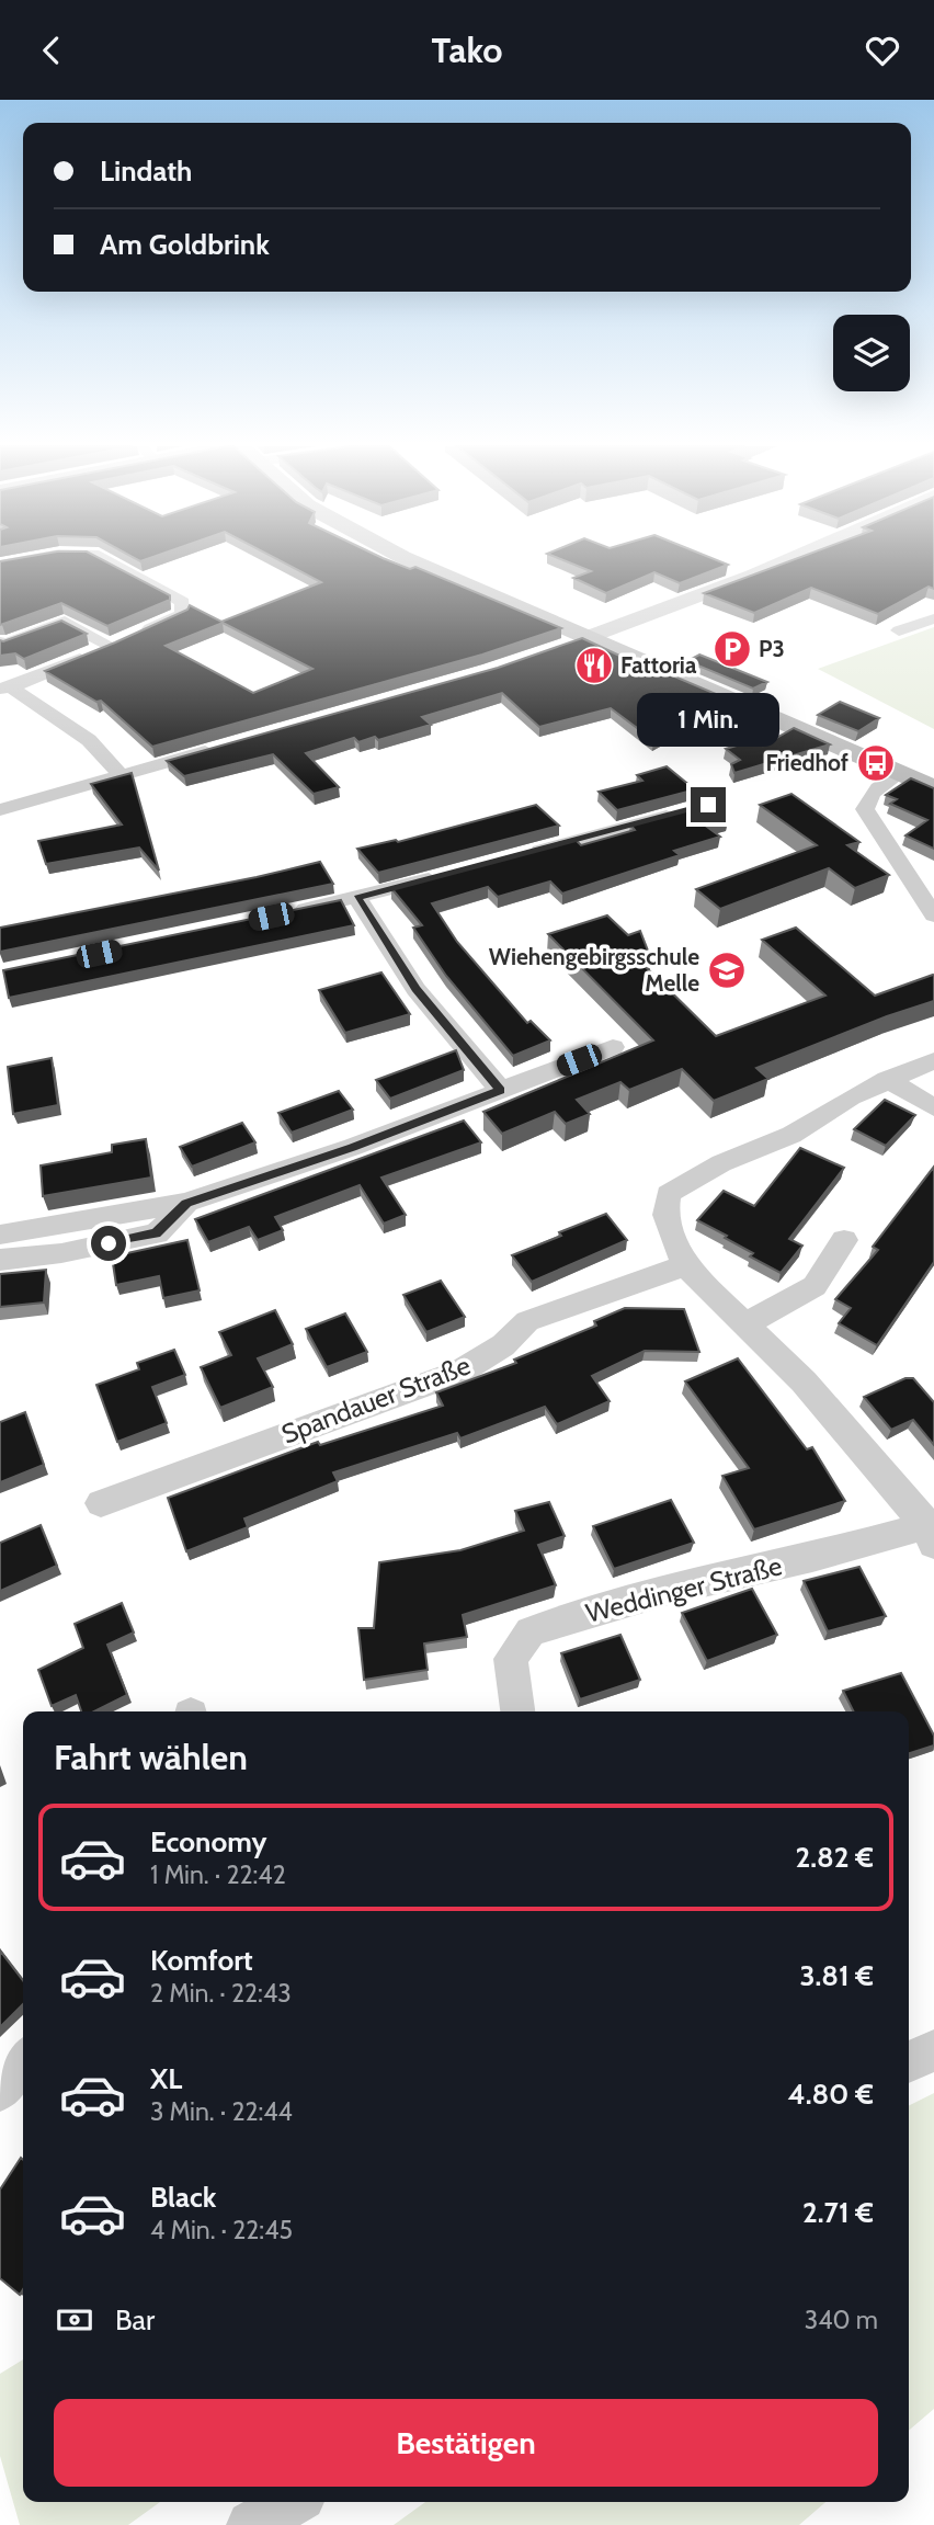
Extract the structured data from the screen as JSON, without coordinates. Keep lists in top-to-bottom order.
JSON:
{
  "streets": {
    "street": ["Spandauer Straße", "Weddinger Straße"]
  },
  "places": {
    "parking": ["P3"],
    "restaurant": ["Fattoria"],
    "bus stop": ["Friedhof"],
    "school or university": ["Wiehengebirgsschule Melle"]
  },
  "page": {
    "header": "Tako",
    "banner": ["Lindath", "Am Goldbrink"],
    "bubble": "1 Min.",
    "heading": "Fahrt wählen",
    "list": [
      {
        "name": "Economy",
        "note": "1 Min. · 22:42",
        "value": "2.82 €"
      },
      {
        "name": "Komfort",
        "note": "2 Min. · 22:43",
        "value": "3.81 €"
      },
      {
        "name": "XL",
        "note": "3 Min. · 22:44",
        "value": "4.80 €"
      },
      {
        "name": "Black",
        "note": "4 Min. · 22:45",
        "value": "2.71 €"
      }
    ],
    "pay": ["Bar", "340 m"],
    "buttons": "Bestätigen"
  }
}
